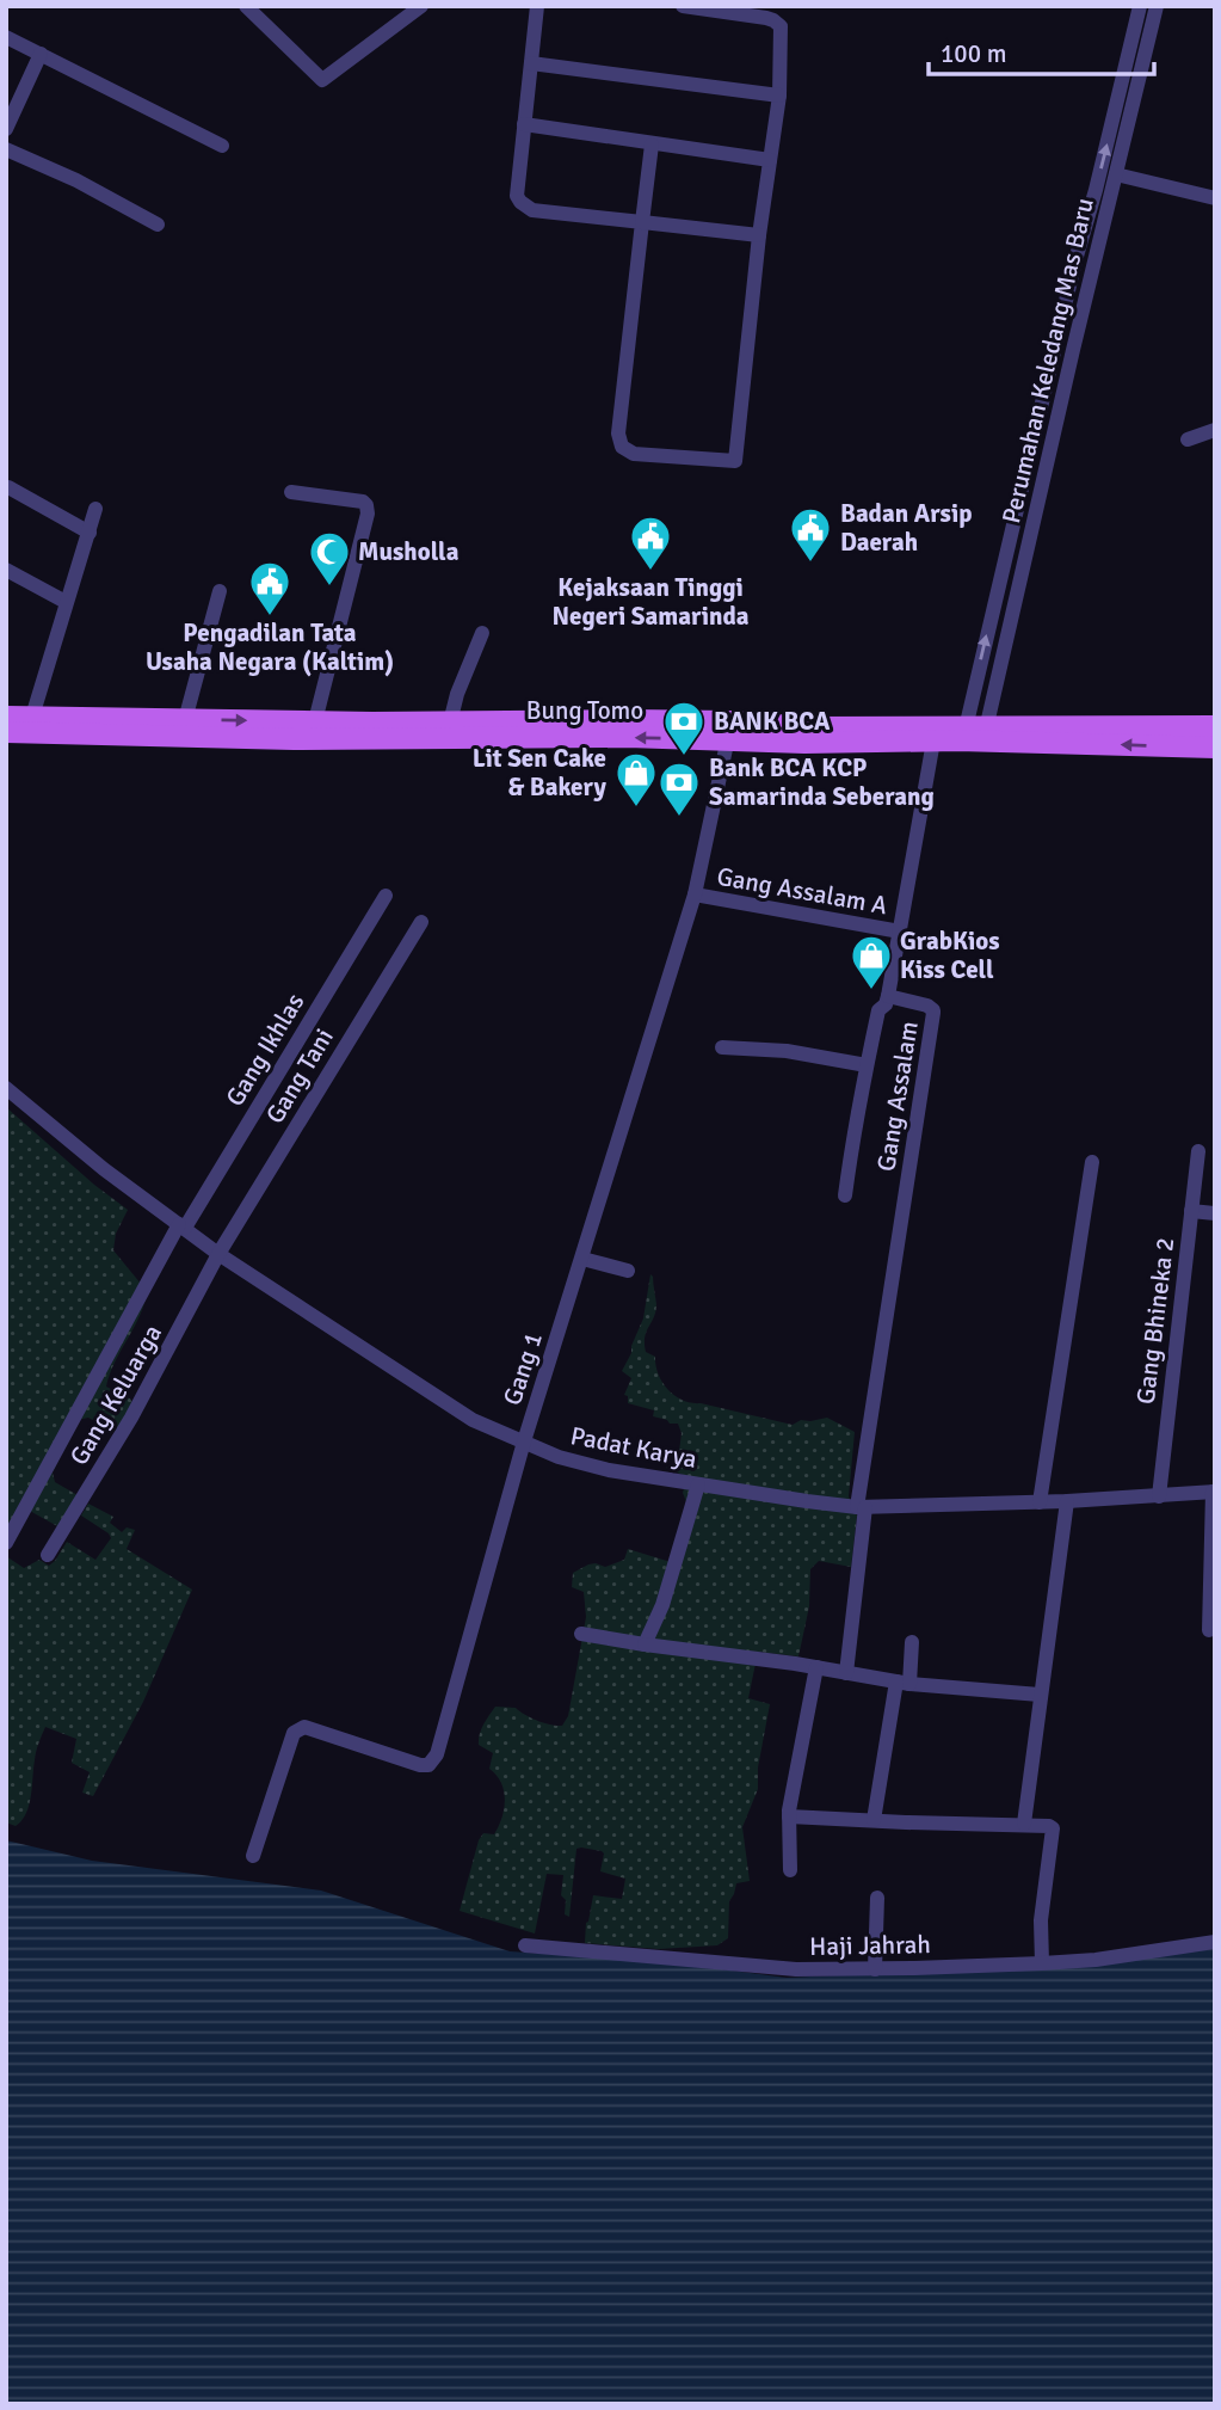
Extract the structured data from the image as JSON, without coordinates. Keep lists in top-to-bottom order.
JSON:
{
  "streets": {
    "main road": ["Bung Tomo"],
    "street": [
      "Perumahan Keledang Mas Baru",
      "Gang Assalam A",
      "Gang Ikhlas",
      "Gang Tani",
      "Gang Assalam",
      "Gang Bhineka 2",
      "Gang 1",
      "Gang Keluarga",
      "Padat Karya",
      "Haji Jahrah"
    ]
  },
  "crossings": [
    ["Perumahan Keledang Mas Baru", "Bung Tomo"],
    ["Bung Tomo", "Gang Assalam"],
    ["Bung Tomo", "Gang 1"],
    ["Gang Assalam A", "Gang Assalam"],
    ["Gang Assalam A", "Gang 1"],
    ["Gang Ikhlas", "Padat Karya"],
    ["Gang Tani", "Gang Keluarga"],
    ["Gang Tani", "Padat Karya"],
    ["Gang Assalam", "Padat Karya"],
    ["Gang Bhineka 2", "Padat Karya"],
    ["Gang 1", "Padat Karya"],
    ["Gang Keluarga", "Padat Karya"]
  ],
  "places": {
    "public building": ["Badan Arsip Daerah", "Kejaksaan Tinggi Negeri Samarinda", "Pengadilan Tata Usaha Negara (Kaltim)"],
    "mosque": ["Musholla"],
    "bank": ["BANK BCA", "Bank BCA KCP Samarinda Seberang"],
    "shop": ["Lit Sen Cake & Bakery", "GrabKios Kiss Cell"]
  },
  "scale_bar": "100 m"
}
